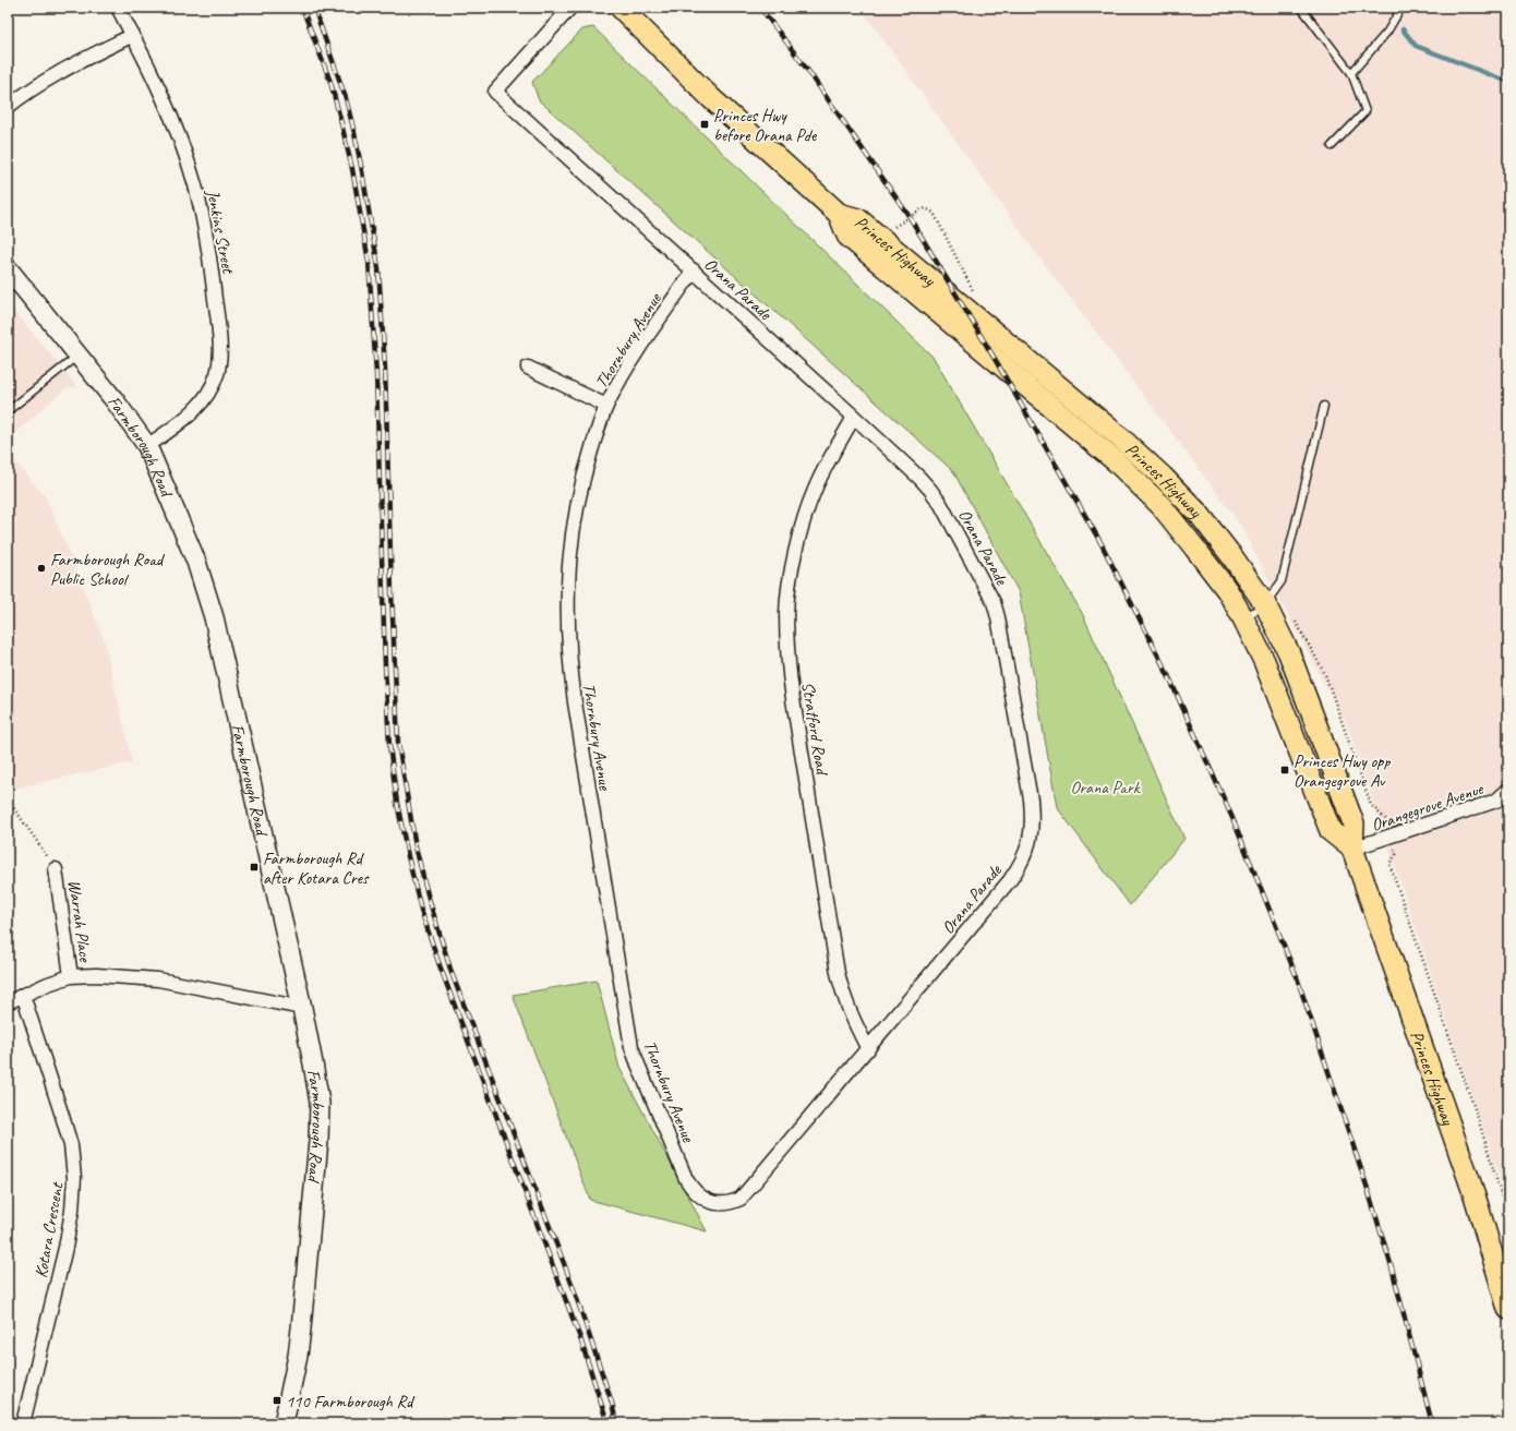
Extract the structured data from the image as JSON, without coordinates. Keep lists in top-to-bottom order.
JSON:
{
  "streets": {
    "main road": ["Princes Highway"],
    "street": [
      "Jenkins Street",
      "Orana Parade",
      "Thornbury Avenue",
      "Farmborough Road",
      "Stratford Road",
      "Orangegrove Avenue",
      "Warrah Place",
      "Kotara Crescent"
    ]
  },
  "crossings": [
    ["Jenkins Street", "Farmborough Road"],
    ["Princes Highway", "Orangegrove Avenue"],
    ["Orana Parade", "Thornbury Avenue"],
    ["Orana Parade", "Stratford Road"]
  ],
  "parks": ["Orana Park"],
  "places": {
    "transit": [
      "Princes Hwy before Orana Pde",
      "Princes Hwy opp Orangegrove Av",
      "Farmborough Rd after Kotara Cres",
      "110 Farmborough Rd"
    ],
    "other": ["Farmborough Road Public School"]
  }
}
